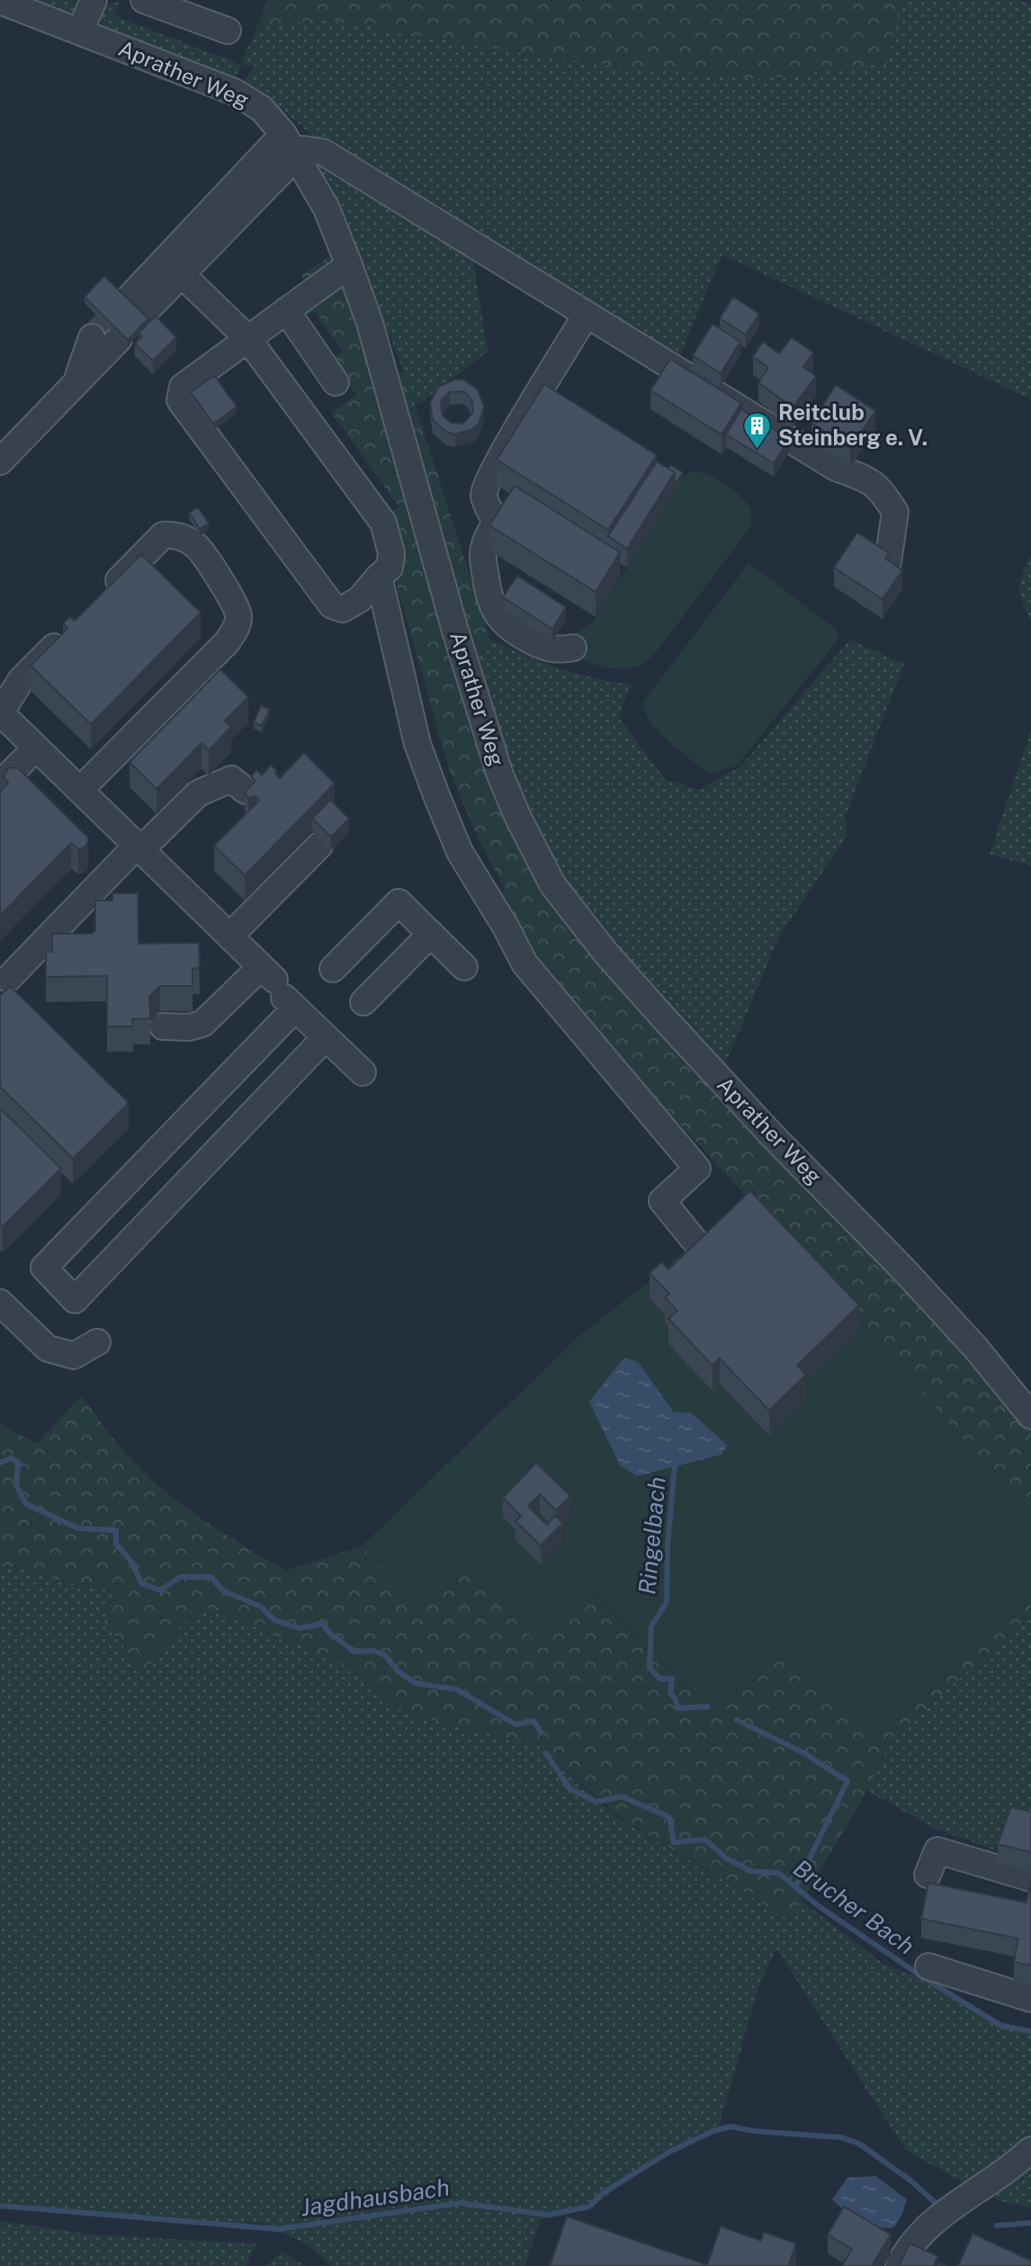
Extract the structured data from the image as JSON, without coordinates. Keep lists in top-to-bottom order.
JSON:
{
  "streets": {
    "street": ["Aprather Weg"]
  },
  "water": ["Ringelbach", "Brucher Bach", "Jagdhausbach"],
  "places": {
    "building": ["Reitclub Steinberg e. V."]
  }
}
